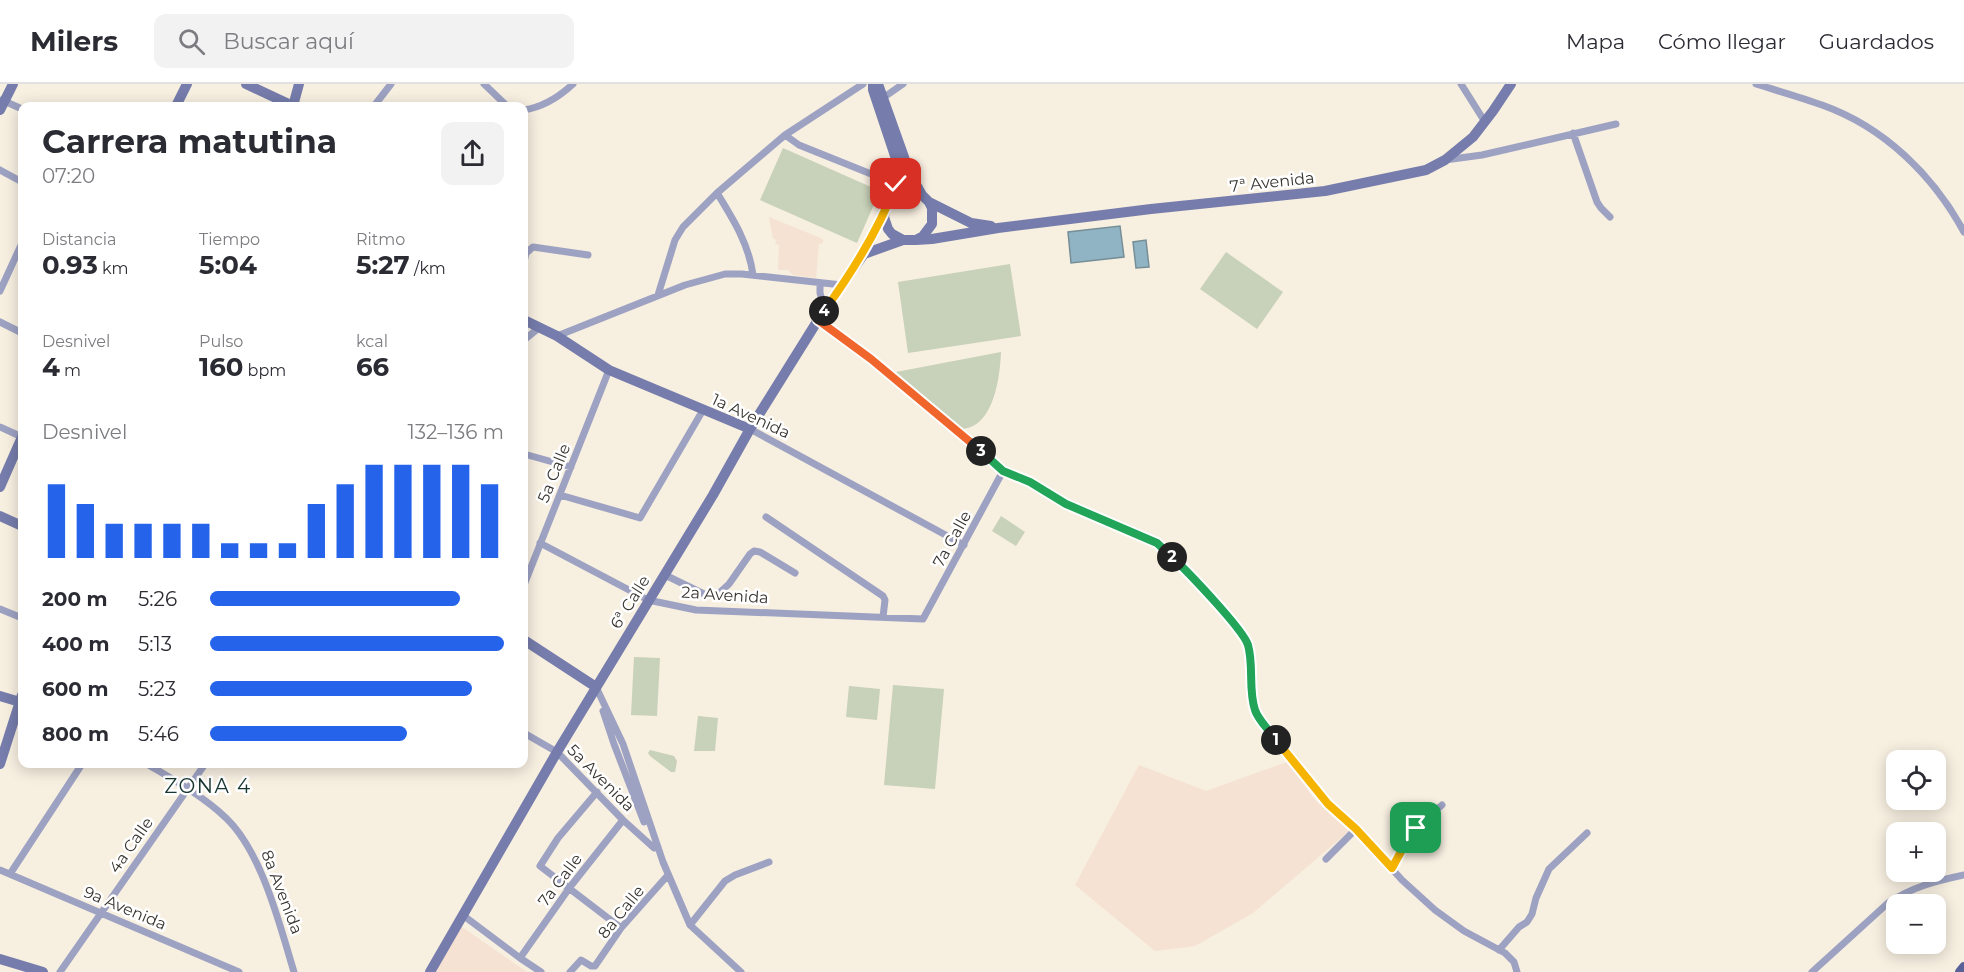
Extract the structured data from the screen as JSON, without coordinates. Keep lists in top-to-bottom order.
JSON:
{
  "streets": {
    "main road": ["7ª Avenida", "1a Avenida", "6ª Calle"],
    "street": [
      "5a Calle",
      "7a Calle",
      "2a Avenida",
      "5a Avenida",
      "4a Calle",
      "8a Avenida",
      "9a Avenida",
      "8a Calle"
    ]
  },
  "crossings": [
    ["7ª Avenida", "6ª Calle"],
    ["1a Avenida", "5a Calle"],
    ["1a Avenida", "7a Calle"],
    ["1a Avenida", "6ª Calle"],
    ["5a Calle", "2a Avenida"],
    ["7a Calle", "2a Avenida"],
    ["7a Calle", "5a Avenida"],
    ["2a Avenida", "6ª Calle"],
    ["6ª Calle", "5a Avenida"],
    ["4a Calle", "8a Avenida"],
    ["4a Calle", "9a Avenida"]
  ],
  "districts": ["ZONA 4"],
  "page": {
    "header": "Milers",
    "search": "Buscar aquí",
    "nav": ["Mapa", "Cómo llegar", "Guardados"],
    "heading": ["Carrera matutina", "07:20"],
    "stats": [
      ["Distancia", "0.93 km"],
      ["Tiempo", "5:04"],
      ["Ritmo", "5:27 /km"],
      ["Desnivel", "4 m"],
      ["Pulso", "160 bpm"],
      ["kcal", "66"]
    ],
    "pins": [
      "4",
      "3",
      "2",
      "1"
    ],
    "chart": ["Desnivel", "132–136 m"],
    "list": [
      {
        "name": "200 m",
        "note": "5:26"
      },
      {
        "name": "400 m",
        "note": "5:13"
      },
      {
        "name": "600 m",
        "note": "5:23"
      },
      {
        "name": "800 m",
        "note": "5:46"
      }
    ],
    "map_buttons": ["+", "−"]
  }
}
